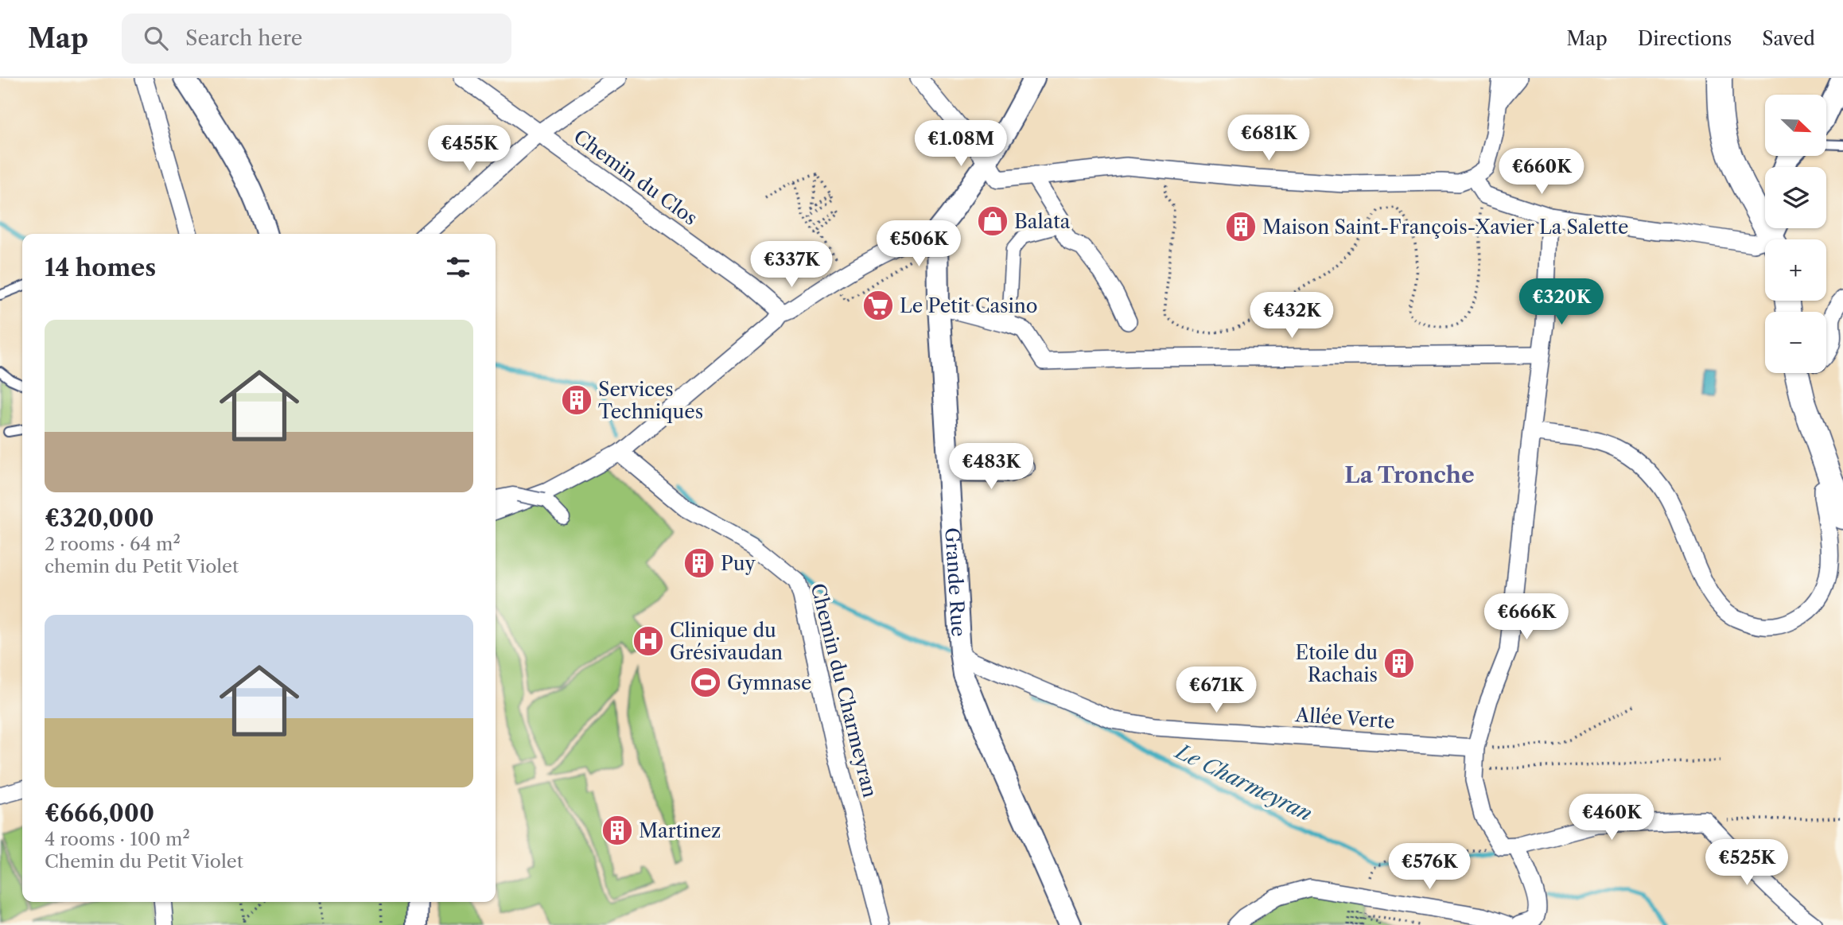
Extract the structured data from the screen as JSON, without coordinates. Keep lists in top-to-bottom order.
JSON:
{
  "streets": {
    "street": [
      "Chemin du Clos",
      "Grande Rue",
      "Chemin du Charmeyran",
      "Allée Verte"
    ]
  },
  "crossings": [
    ["Grande Rue", "Allée Verte"]
  ],
  "districts": ["La Tronche"],
  "water": ["Le Charmeyran"],
  "places": {
    "shop": ["Balata"],
    "building": [
      "Maison Saint-François-Xavier La Salette",
      "Services Techniques",
      "Puy",
      "Etoile du Rachais",
      "Martinez"
    ],
    "supermarket": ["Le Petit Casino"],
    "hospital": ["Clinique du Grésivaudan"],
    "sports": ["Gymnase"]
  },
  "north": "bottom right",
  "page": {
    "header": "Map",
    "search": "Search here",
    "nav": ["Map", "Directions", "Saved"],
    "map_buttons": ["+", "−"],
    "price": [
      "€681K",
      "€1.08M",
      "€455K",
      "€660K",
      "€506K",
      "€337K",
      "€320K",
      "€432K",
      "€483K",
      "€666K",
      "€671K",
      "€460K",
      "€525K",
      "€576K"
    ],
    "heading": "14 homes",
    "list": [
      {
        "name": "€320,000",
        "note": "2 rooms · 64 m² · chemin du Petit Violet"
      },
      {
        "name": "€666,000",
        "note": "4 rooms · 100 m² · Chemin du Petit Violet"
      }
    ]
  }
}
